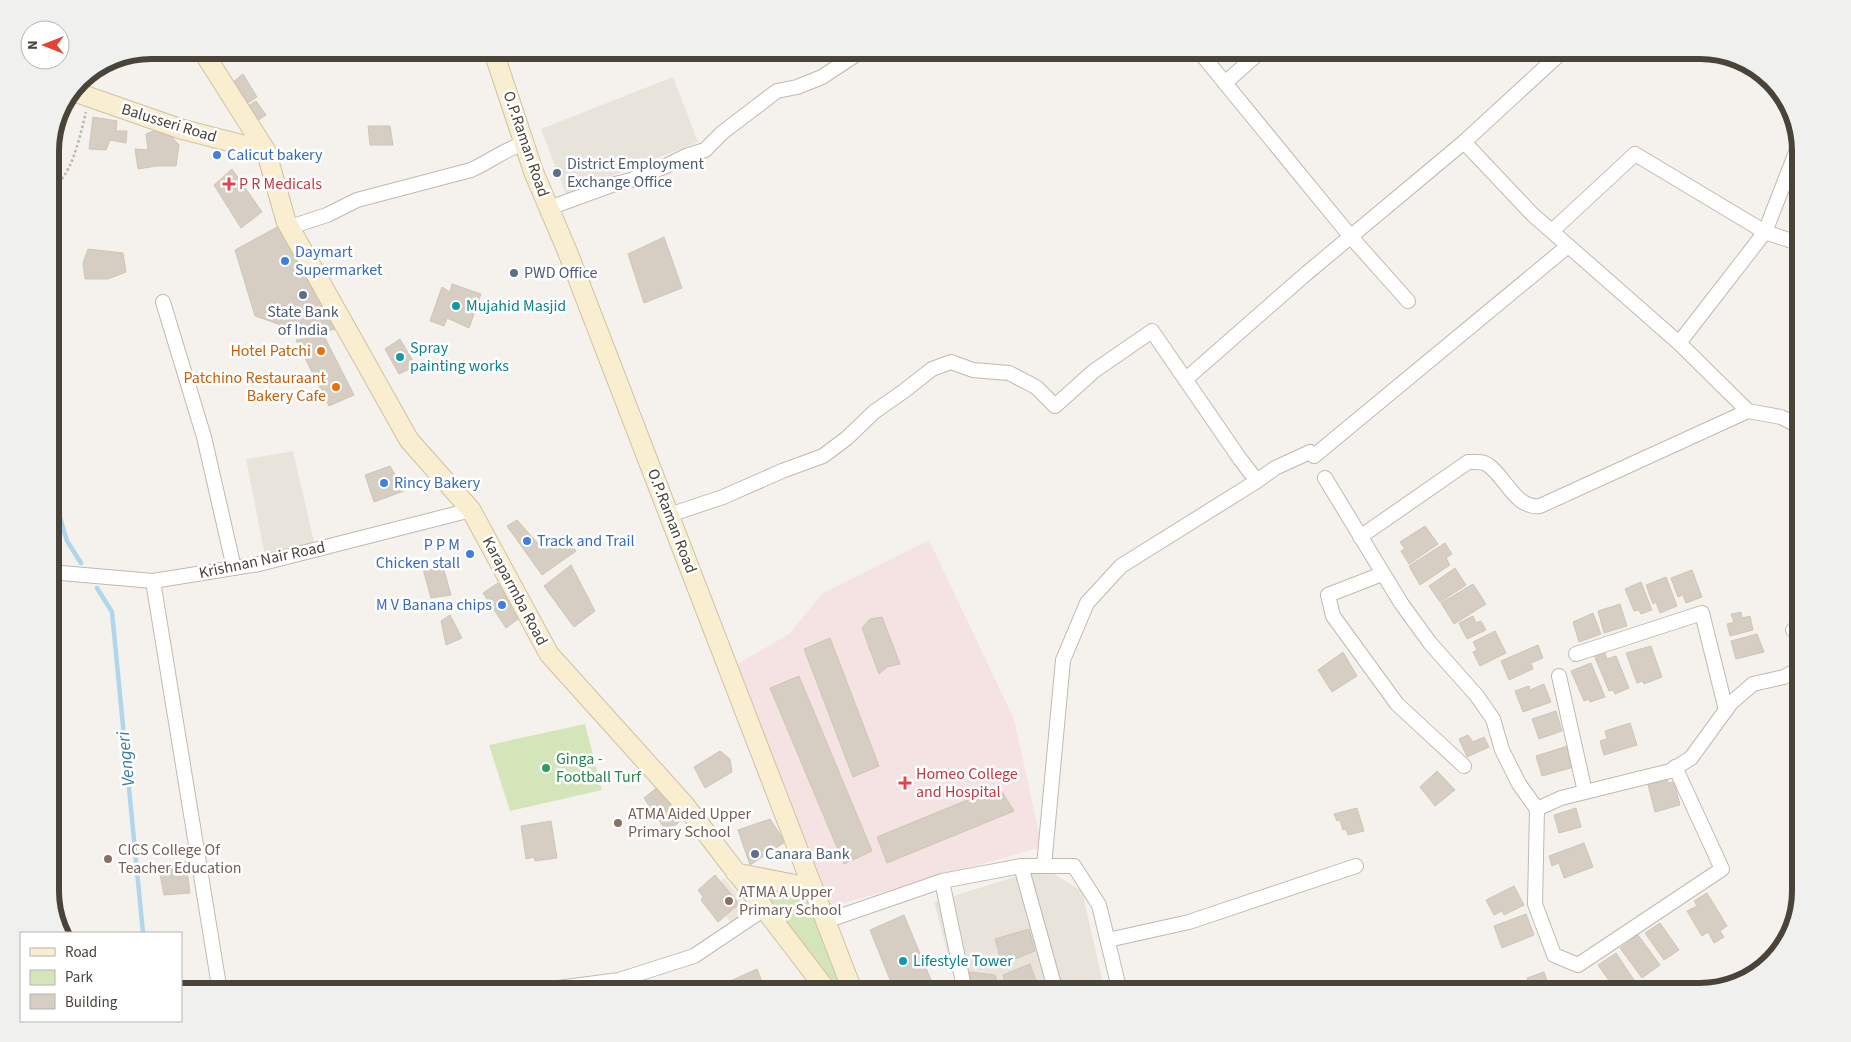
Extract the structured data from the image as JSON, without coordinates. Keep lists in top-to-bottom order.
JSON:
{
  "streets": {
    "main road": ["Balusseri Road", "O.P.Raman Road", "Karaparmba Road"],
    "street": ["Krishnan Nair Road"]
  },
  "crossings": [
    ["Balusseri Road", "Karaparmba Road"],
    ["Krishnan Nair Road", "Karaparmba Road"]
  ],
  "water": ["Vengeri"],
  "places": {
    "other": [
      "Calicut bakery",
      "District Employment Exchange Office",
      "Daymart Supermarket",
      "PWD Office",
      "State Bank of India",
      "Mujahid Masjid",
      "Hotel Patchi",
      "Spray painting works",
      "Patchino Restauraant Bakery Cafe",
      "Rincy Bakery",
      "Track and Trail",
      "P P M Chicken stall",
      "M V Banana chips",
      "Ginga - Football Turf",
      "ATMA Aided Upper Primary School",
      "Canara Bank",
      "CICS College Of Teacher Education",
      "ATMA A Upper Primary School",
      "Lifestyle Tower"
    ],
    "health": ["P R Medicals", "Homeo College and Hospital"]
  },
  "legend": ["Road", "Park", "Building"],
  "north": "left"
}
